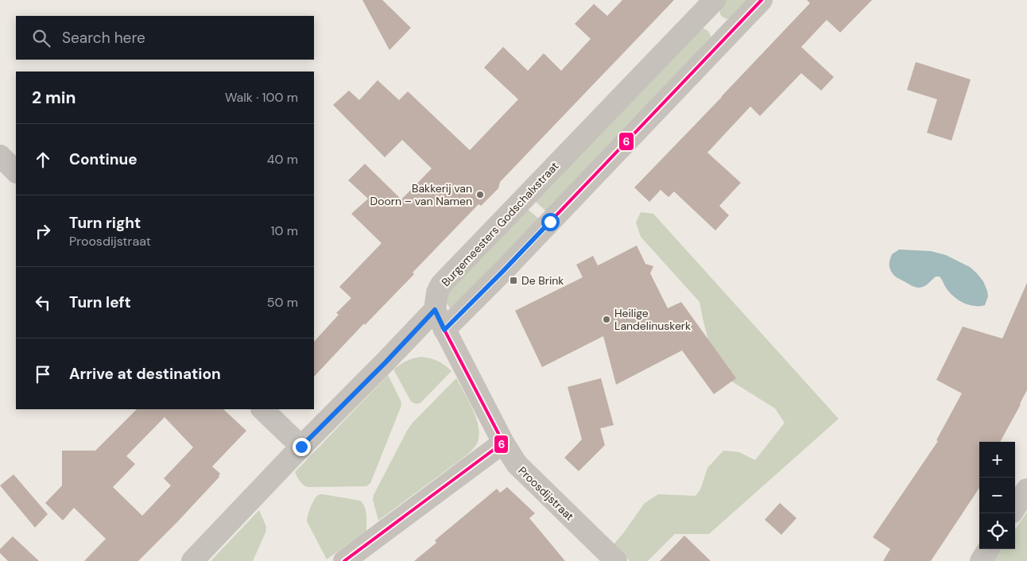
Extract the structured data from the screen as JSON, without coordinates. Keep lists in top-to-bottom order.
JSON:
{
  "streets": {
    "street": ["Burgemeesters Godschalxstraat", "Proosdijstraat"]
  },
  "crossings": [
    ["Burgemeesters Godschalxstraat", "Proosdijstraat"]
  ],
  "places": {
    "other": ["Bakkerij van Doorn – van Namen", "Heilige Landelinuskerk"],
    "transit": ["De Brink"]
  },
  "lines": ["transit line 6"],
  "page": {
    "search": "Search here",
    "heading": ["2 min", "Walk · 100 m"],
    "list": [
      ["Continue", "40 m"],
      ["Turn right", "Proosdijstraat", "10 m"],
      ["Turn left", "50 m"],
      "Arrive at destination"
    ],
    "map_buttons": ["+", "−"]
  }
}
